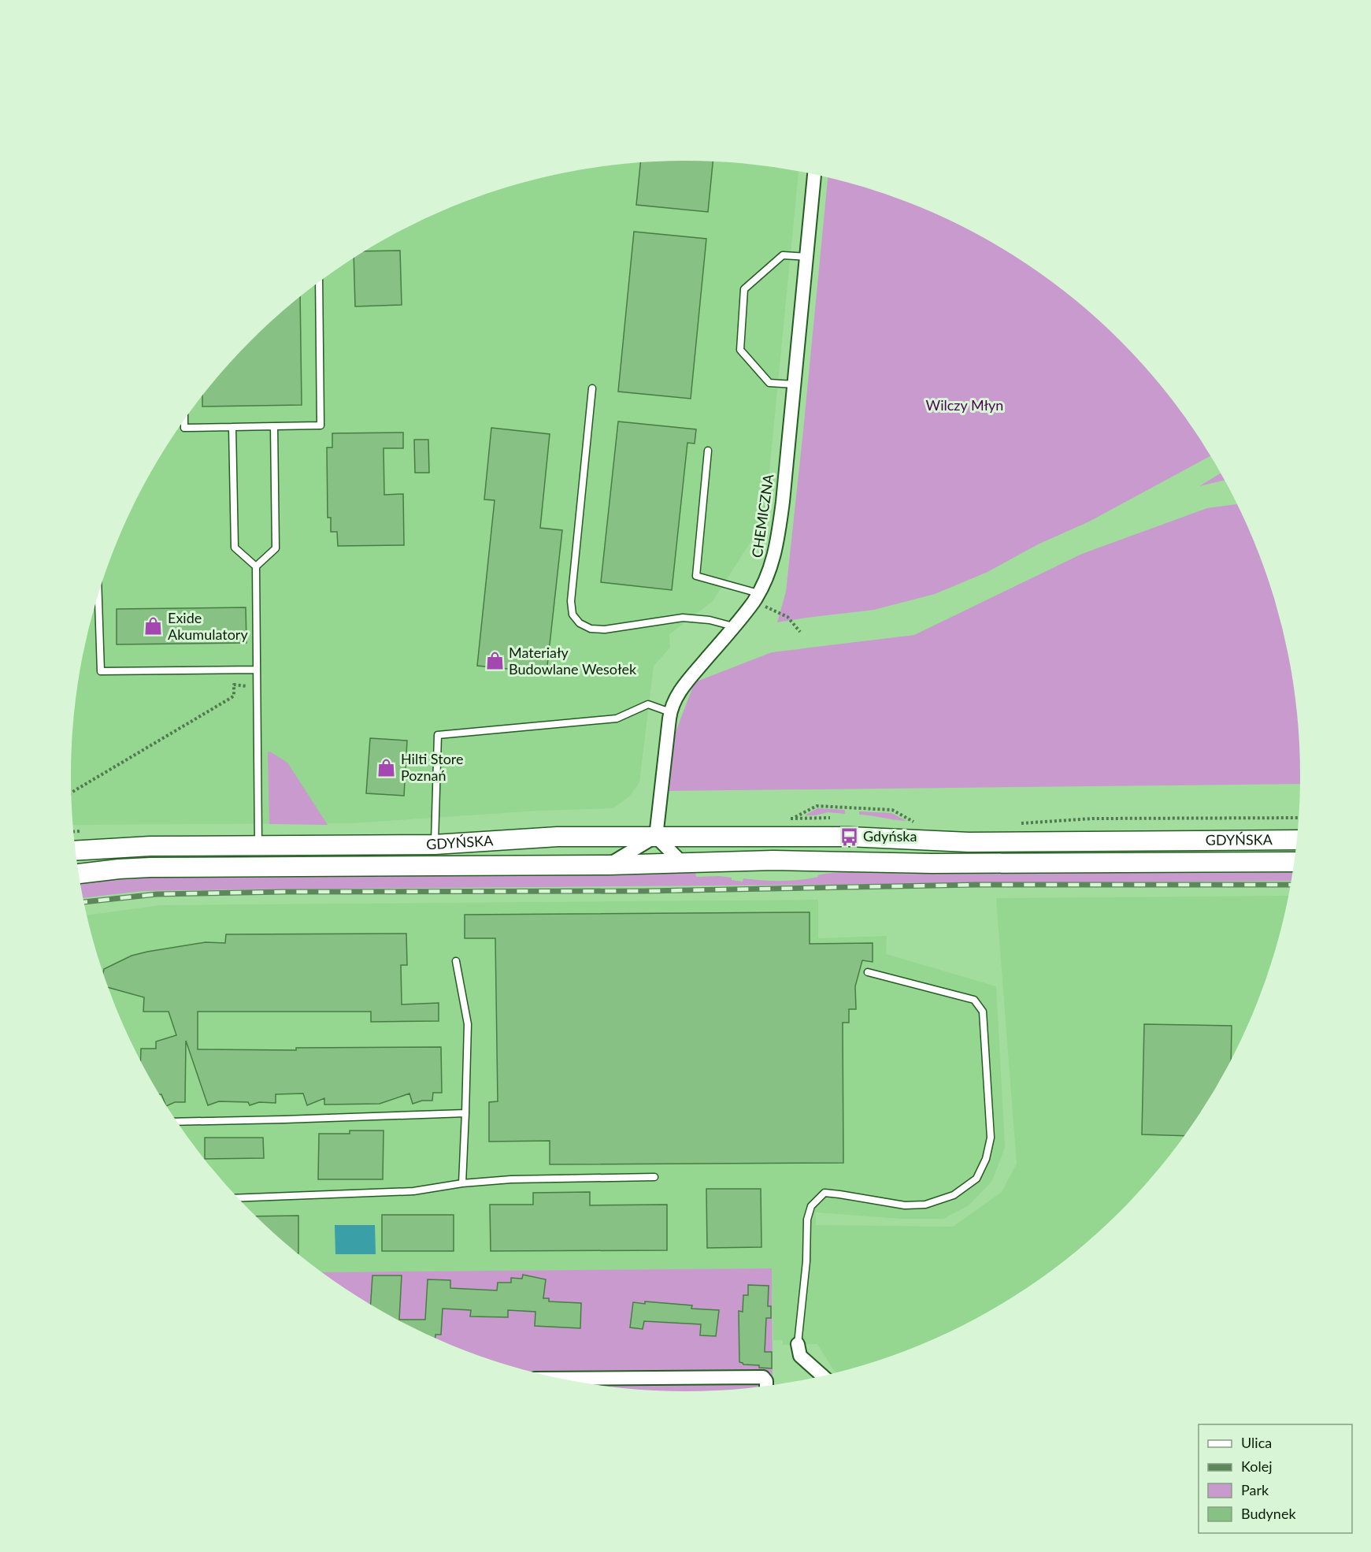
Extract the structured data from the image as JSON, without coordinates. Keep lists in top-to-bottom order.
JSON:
{
  "streets": {
    "main road": ["GDYŃSKA"],
    "street": ["CHEMICZNA"]
  },
  "crossings": [
    ["CHEMICZNA", "GDYŃSKA"]
  ],
  "parks": ["Wilczy Młyn"],
  "places": {
    "shop": ["Exide Akumulatory", "Materiały Budowlane Wesołek", "Hilti Store Poznań"],
    "bus stop": ["Gdyńska"]
  },
  "legend": [
    "Ulica",
    "Kolej",
    "Park",
    "Budynek"
  ]
}
